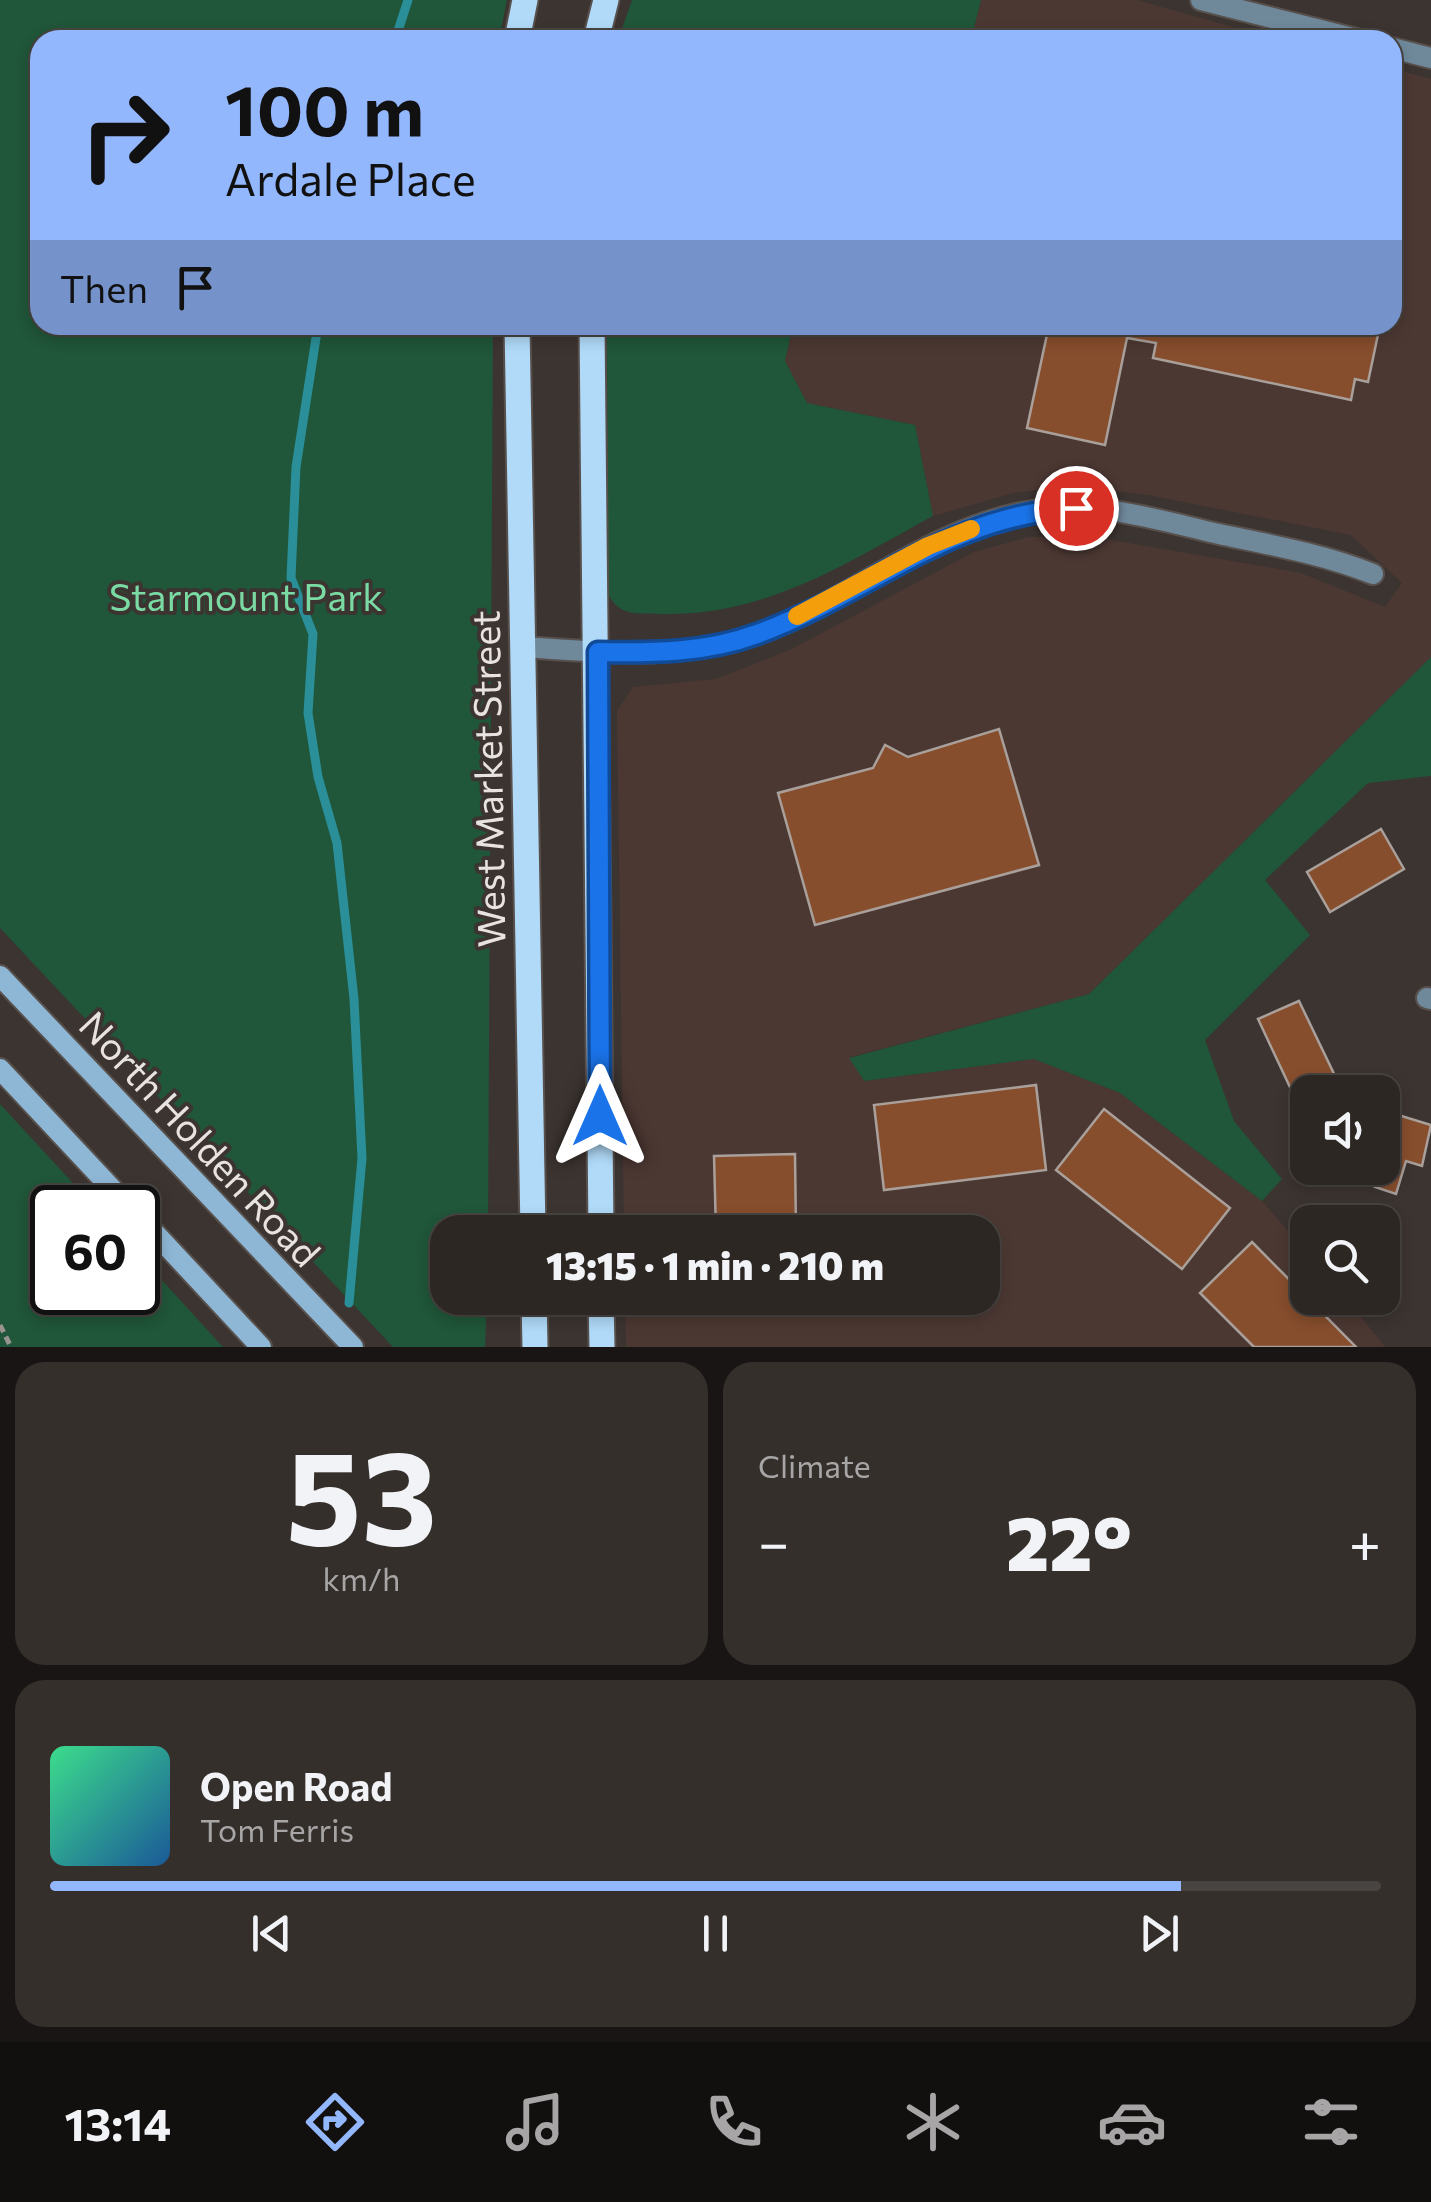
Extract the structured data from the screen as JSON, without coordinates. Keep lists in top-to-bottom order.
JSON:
{
  "streets": {
    "main road": ["West Market Street", "North Holden Road"]
  },
  "parks": ["Starmount Park"],
  "page": {
    "turn": ["100 m", "Ardale Place"],
    "then": "Then",
    "limit": "60",
    "trip": "13:15 · 1 min · 210 m",
    "tile": [
      ["53", "km/h"],
      "Climate"
    ],
    "heat": ["−", "22°", "+"],
    "song": ["Open Road", "Tom Ferris"],
    "tabs": "13:14"
  }
}
